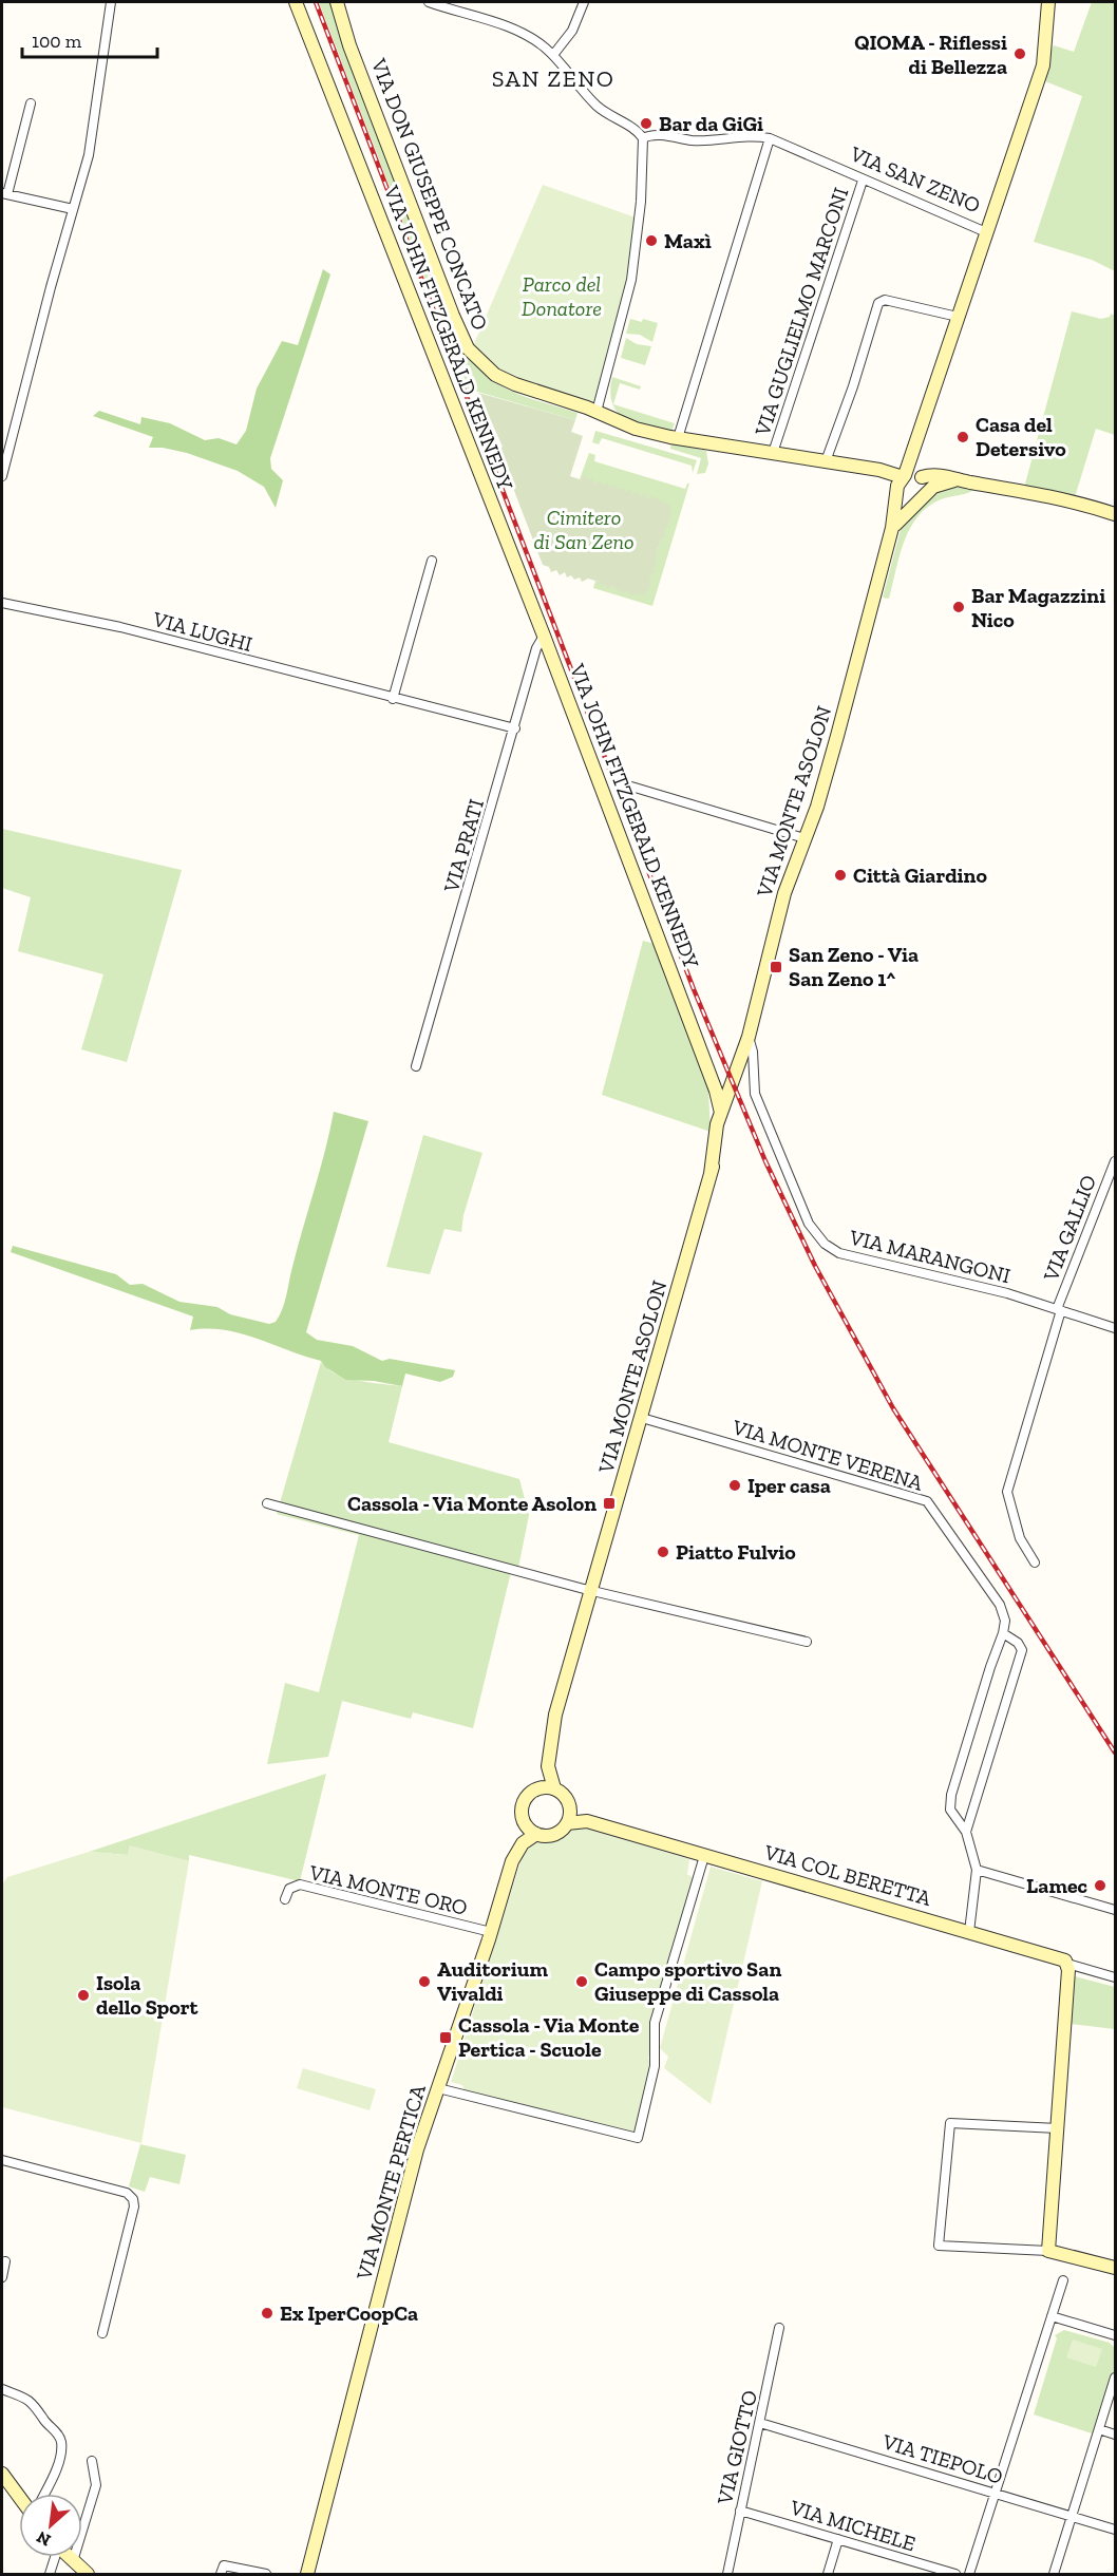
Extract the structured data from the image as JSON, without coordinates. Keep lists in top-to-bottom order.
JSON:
{
  "streets": {
    "main road": [
      "VIA SAN ZENO",
      "VIA DON GIUSEPPE CONCATO",
      "VIA JOHN FITZGERALD KENNEDY",
      "VIA MONTE ASOLON",
      "VIA COL BERETTA",
      "VIA MONTE PERTICA"
    ],
    "street": [
      "VIA GUGLIELMO MARCONI",
      "VIA LUGHI",
      "VIA PRATI",
      "VIA GALLIO",
      "VIA MARANGONI",
      "VIA MONTE VERENA",
      "VIA MONTE ORO",
      "VIA GIOTTO",
      "VIA TIEPOLO",
      "VIA MICHELE"
    ]
  },
  "crossings": [
    ["VIA SAN ZENO", "VIA DON GIUSEPPE CONCATO"],
    ["VIA SAN ZENO", "VIA GUGLIELMO MARCONI"],
    ["VIA SAN ZENO", "VIA MONTE ASOLON"],
    ["VIA DON GIUSEPPE CONCATO", "VIA GUGLIELMO MARCONI"],
    ["VIA DON GIUSEPPE CONCATO", "VIA MONTE ASOLON"],
    ["VIA JOHN FITZGERALD KENNEDY", "VIA MONTE ASOLON"],
    ["VIA JOHN FITZGERALD KENNEDY", "VIA PRATI"],
    ["VIA LUGHI", "VIA PRATI"],
    ["VIA MONTE ASOLON", "VIA MARANGONI"],
    ["VIA MONTE ASOLON", "VIA MONTE VERENA"],
    ["VIA MONTE ASOLON", "VIA COL BERETTA"],
    ["VIA MONTE ASOLON", "VIA MONTE PERTICA"],
    ["VIA GALLIO", "VIA MARANGONI"],
    ["VIA COL BERETTA", "VIA MONTE PERTICA"],
    ["VIA MONTE ORO", "VIA MONTE PERTICA"],
    ["VIA GIOTTO", "VIA TIEPOLO"],
    ["VIA GIOTTO", "VIA MICHELE"]
  ],
  "districts": ["SAN ZENO"],
  "parks": ["Parco del Donatore", "Cimitero di San Zeno"],
  "places": {
    "other": [
      "QIOMA - Riflessi di Bellezza",
      "Bar da GiGi",
      "Maxì",
      "Casa del Detersivo",
      "Bar Magazzini Nico",
      "Città Giardino",
      "Iper casa",
      "Piatto Fulvio",
      "Lamec",
      "Auditorium Vivaldi",
      "Campo sportivo San Giuseppe di Cassola",
      "Isola dello Sport",
      "Ex IperCoopCa"
    ],
    "transit": ["San Zeno - Via San Zeno 1^", "Cassola - Via Monte Asolon", "Cassola - Via Monte Pertica - Scuole"]
  },
  "scale_bar": "100 m",
  "north": "bottom left"
}
